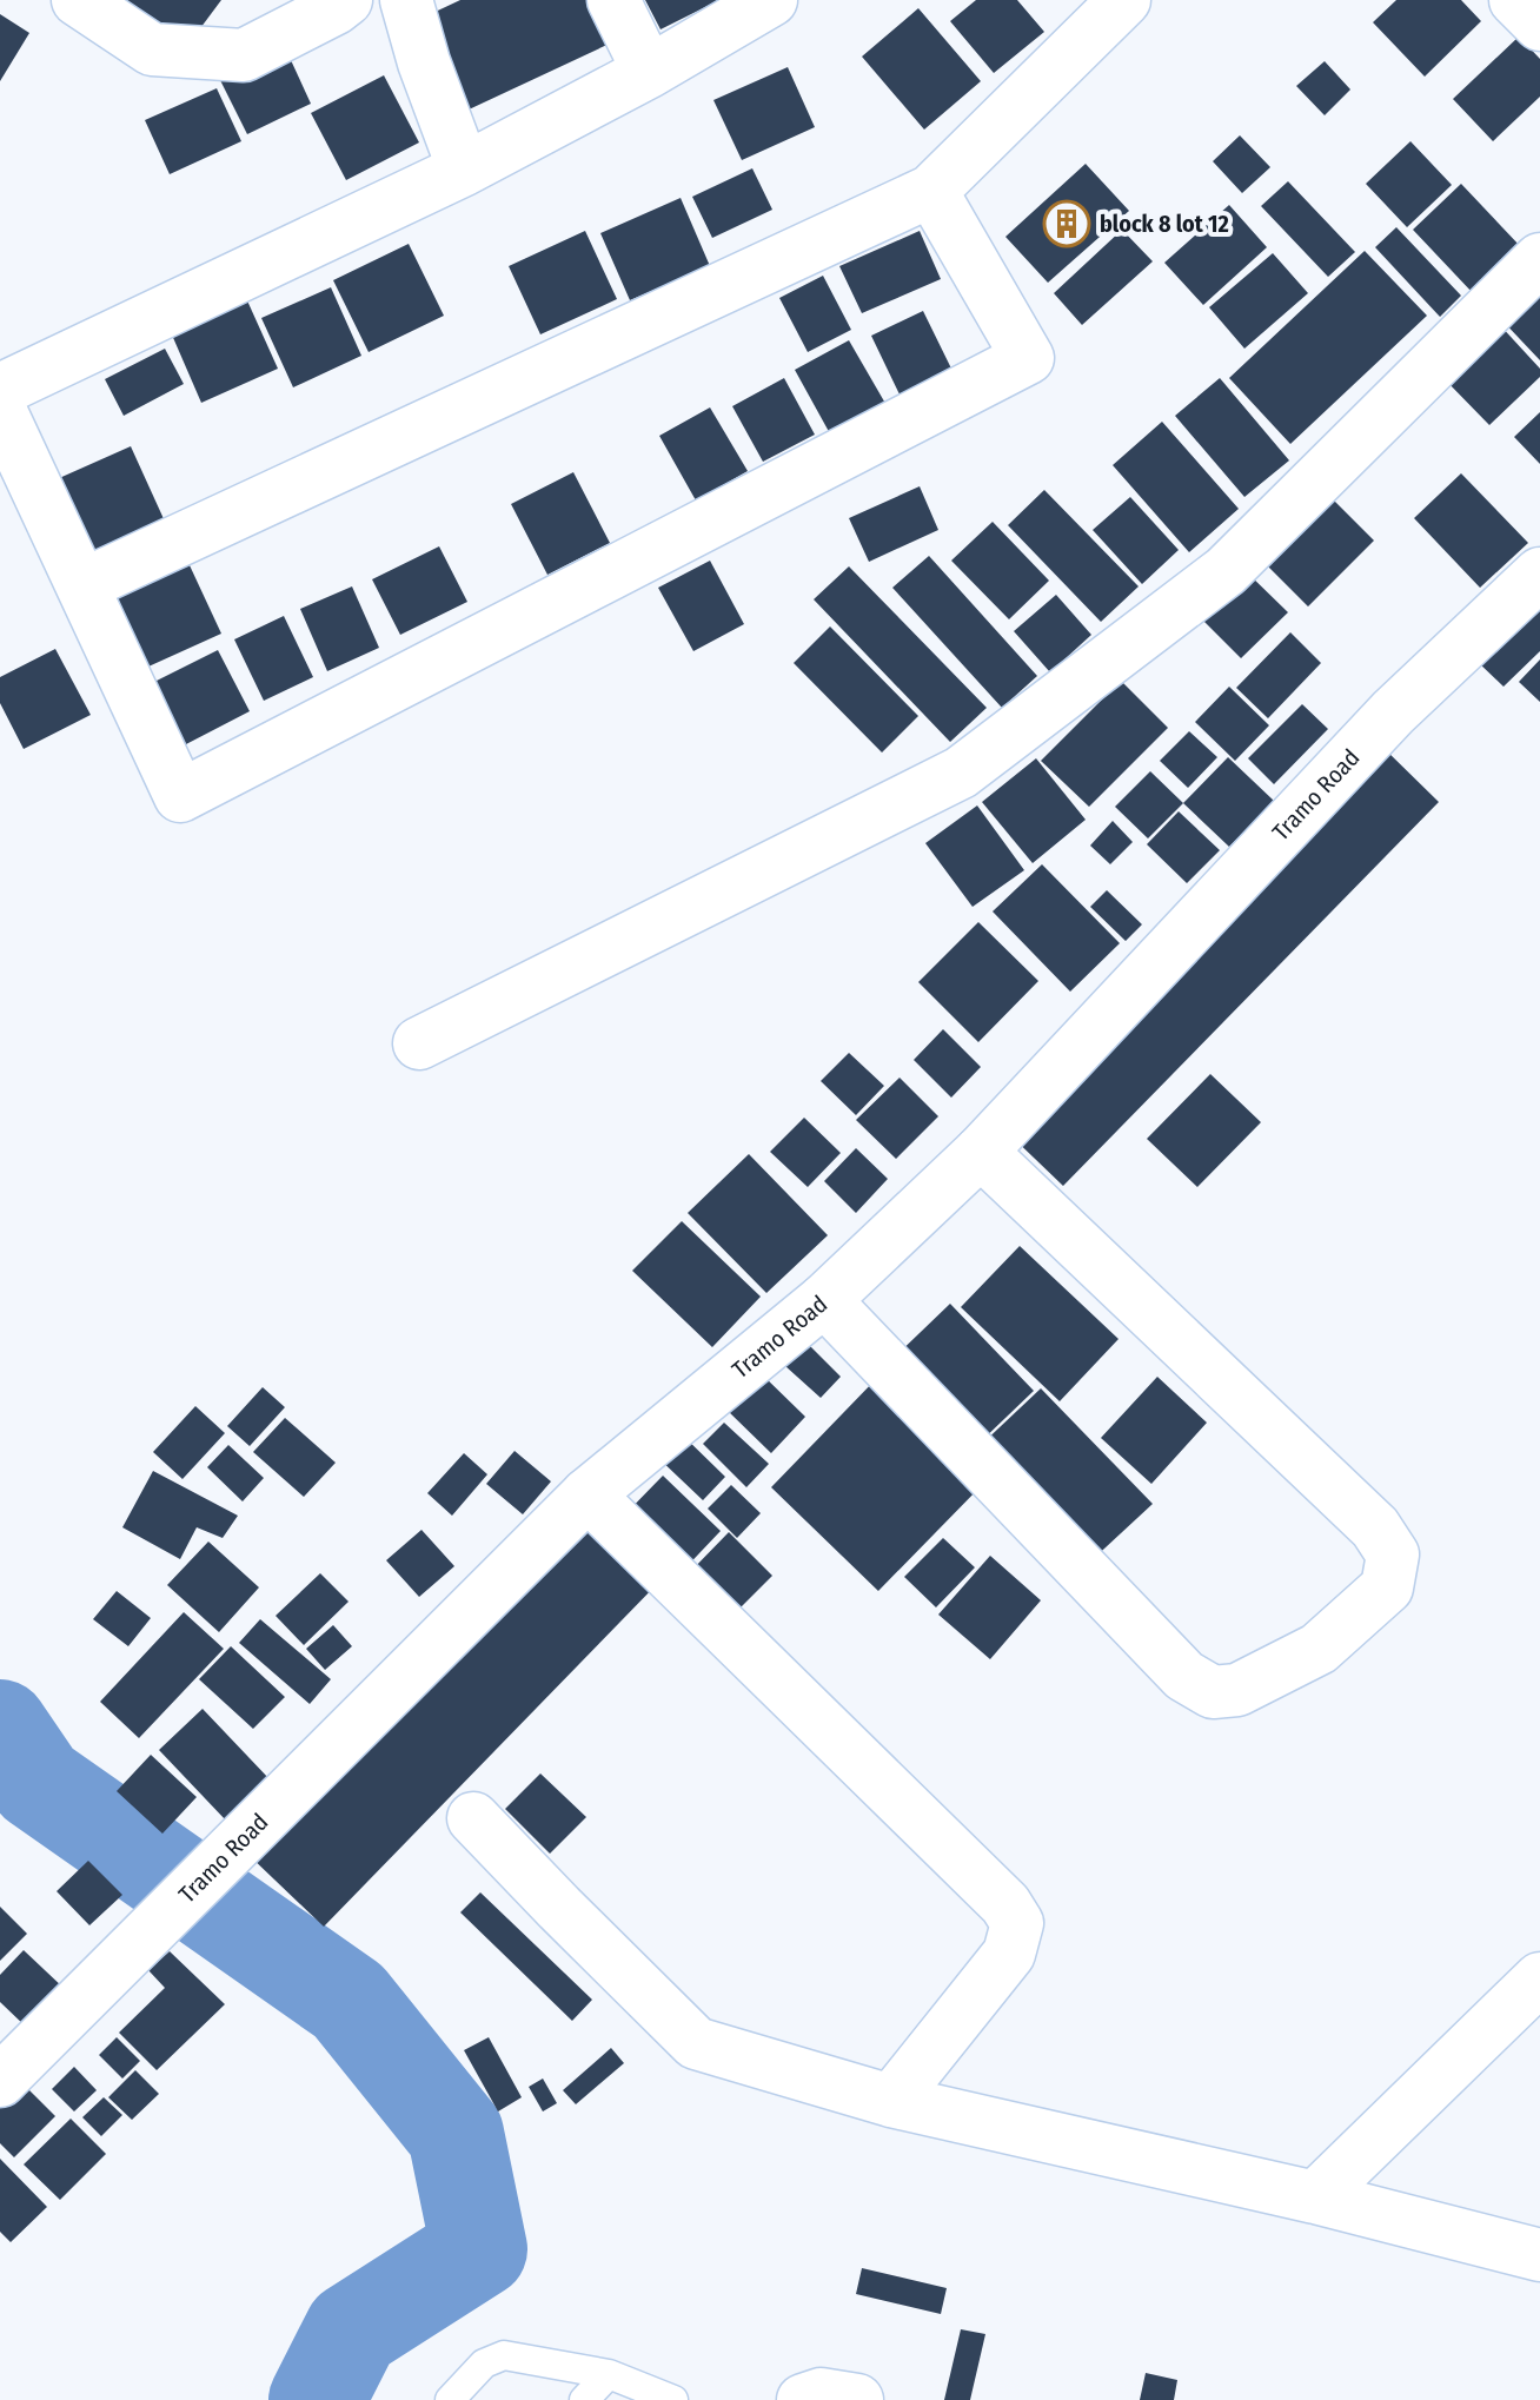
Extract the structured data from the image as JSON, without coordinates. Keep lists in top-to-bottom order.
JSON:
{
  "streets": {
    "street": ["Tramo Road"]
  },
  "places": {
    "building": ["block 8 lot 12"]
  }
}
